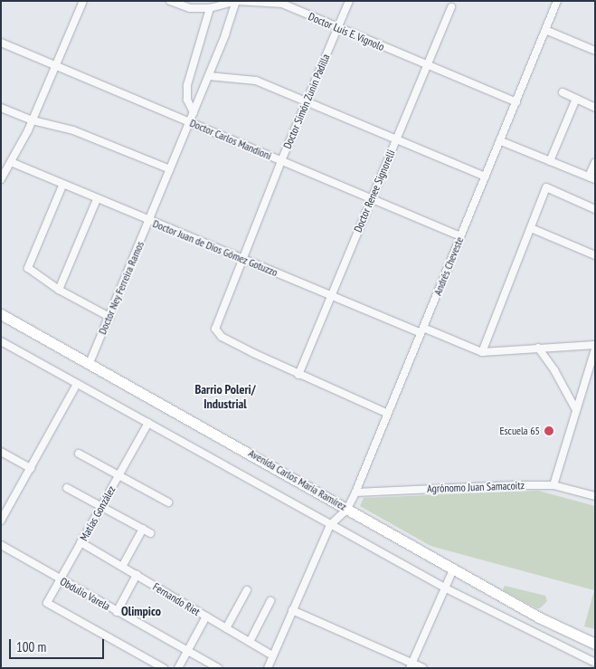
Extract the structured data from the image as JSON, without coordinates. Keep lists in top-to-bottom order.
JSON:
{
  "streets": {
    "street": [
      "Doctor Luis E. Vignolo",
      "Doctor Simón Zunin Padilla",
      "Doctor Carlos Mandioni",
      "Doctor Renee Signorelli",
      "Doctor Juan de Dios Gómez Gotuzzo",
      "Andrés Cheveste",
      "Doctor Ney Ferreira Ramos",
      "Avenida Carlos María Ramírez",
      "Agrónomo Juan Samacoitz",
      "Matías González",
      "Obdulio Varela",
      "Fernando Riet"
    ]
  },
  "crossings": [
    ["Doctor Luis E. Vignolo", "Doctor Simón Zunin Padilla"],
    ["Doctor Luis E. Vignolo", "Doctor Renee Signorelli"],
    ["Doctor Luis E. Vignolo", "Andrés Cheveste"],
    ["Doctor Luis E. Vignolo", "Doctor Ney Ferreira Ramos"],
    ["Doctor Simón Zunin Padilla", "Doctor Carlos Mandioni"],
    ["Doctor Simón Zunin Padilla", "Doctor Renee Signorelli"],
    ["Doctor Simón Zunin Padilla", "Doctor Juan de Dios Gómez Gotuzzo"],
    ["Doctor Carlos Mandioni", "Doctor Renee Signorelli"],
    ["Doctor Carlos Mandioni", "Andrés Cheveste"],
    ["Doctor Carlos Mandioni", "Doctor Ney Ferreira Ramos"],
    ["Doctor Renee Signorelli", "Doctor Juan de Dios Gómez Gotuzzo"],
    ["Doctor Juan de Dios Gómez Gotuzzo", "Andrés Cheveste"],
    ["Doctor Juan de Dios Gómez Gotuzzo", "Doctor Ney Ferreira Ramos"],
    ["Andrés Cheveste", "Avenida Carlos María Ramírez"],
    ["Andrés Cheveste", "Agrónomo Juan Samacoitz"],
    ["Doctor Ney Ferreira Ramos", "Avenida Carlos María Ramírez"],
    ["Avenida Carlos María Ramírez", "Matías González"],
    ["Matías González", "Obdulio Varela"],
    ["Matías González", "Fernando Riet"]
  ],
  "districts": ["Barrio Poleri/ Industrial", "Olimpico"],
  "places": ["Escuela 65"],
  "scale_bar": "100 m"
}
